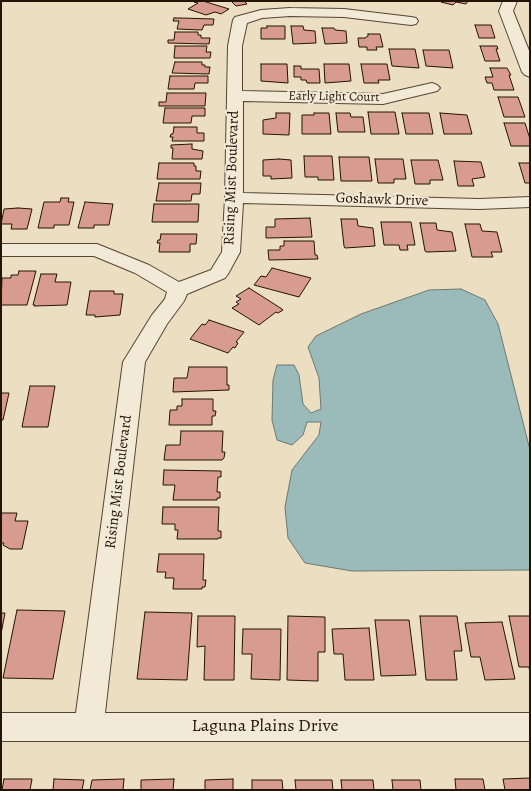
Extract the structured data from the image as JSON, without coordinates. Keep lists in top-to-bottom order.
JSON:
{
  "streets": {
    "street": [
      "Early Light Court",
      "Rising Mist Boulevard",
      "Goshawk Drive",
      "Laguna Plains Drive"
    ]
  },
  "crossings": [
    ["Early Light Court", "Rising Mist Boulevard"],
    ["Rising Mist Boulevard", "Goshawk Drive"],
    ["Rising Mist Boulevard", "Laguna Plains Drive"]
  ]
}
